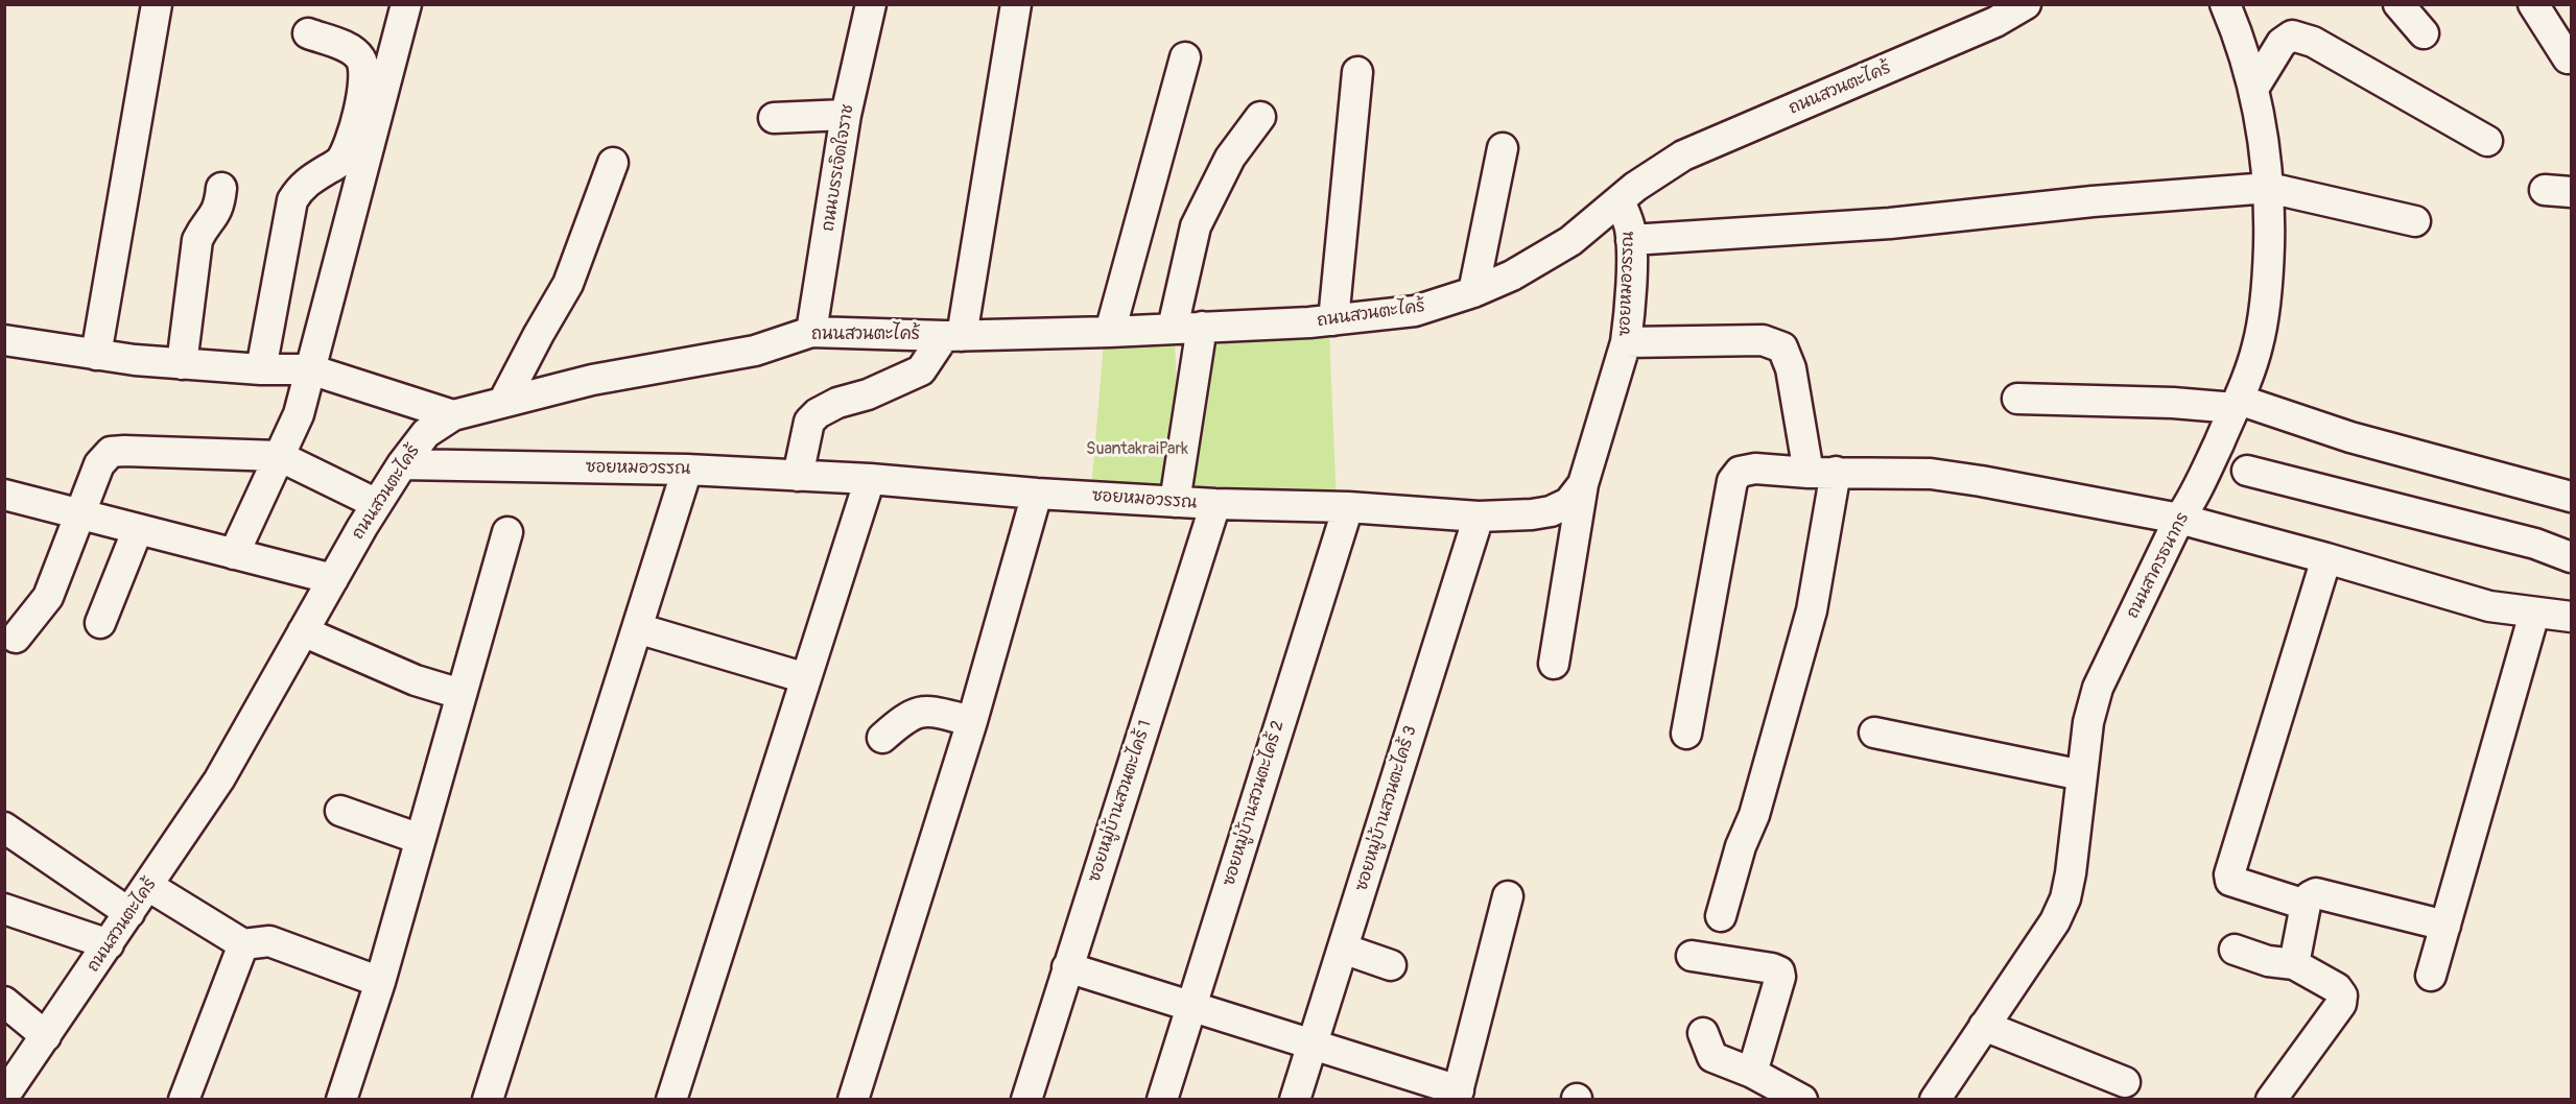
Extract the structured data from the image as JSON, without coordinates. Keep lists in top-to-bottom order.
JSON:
{
  "streets": {
    "street": [
      "ถนนสวนตะไคร้",
      "ถนนบรรเจิดใจราช",
      "ซอยหมอวรรณ",
      "ถนนสาครธนากร",
      "ซอยหมู่บ้านสวนตะไคร้ 1",
      "ซอยหมู่บ้านสวนตะไคร้ 2",
      "ซอยหมู่บ้านสวนตะไคร้ 3"
    ]
  },
  "crossings": [
    ["ถนนสวนตะไคร้", "ถนนบรรเจิดใจราช"],
    ["ถนนสวนตะไคร้", "ซอยหมอวรรณ"],
    ["ซอยหมอวรรณ", "ซอยหมู่บ้านสวนตะไคร้ 1"],
    ["ซอยหมอวรรณ", "ซอยหมู่บ้านสวนตะไคร้ 2"],
    ["ซอยหมอวรรณ", "ซอยหมู่บ้านสวนตะไคร้ 3"]
  ],
  "parks": ["SuantakraiPark"]
}
